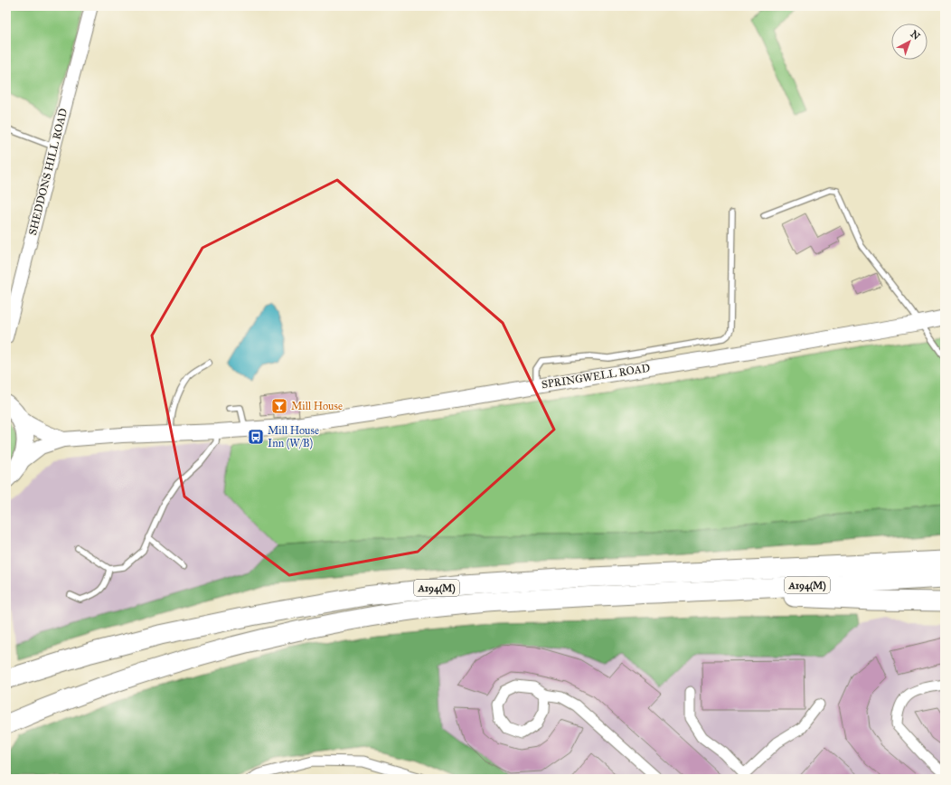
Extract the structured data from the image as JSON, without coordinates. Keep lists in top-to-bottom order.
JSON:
{
  "streets": {
    "highway": ["A194(M)"],
    "main road": ["SPRINGWELL ROAD"],
    "street": ["SHEDDONS HILL ROAD"]
  },
  "places": {
    "bar": ["Mill House"],
    "bus stop": ["Mill House Inn (W/B)"]
  },
  "north": "top right"
}
